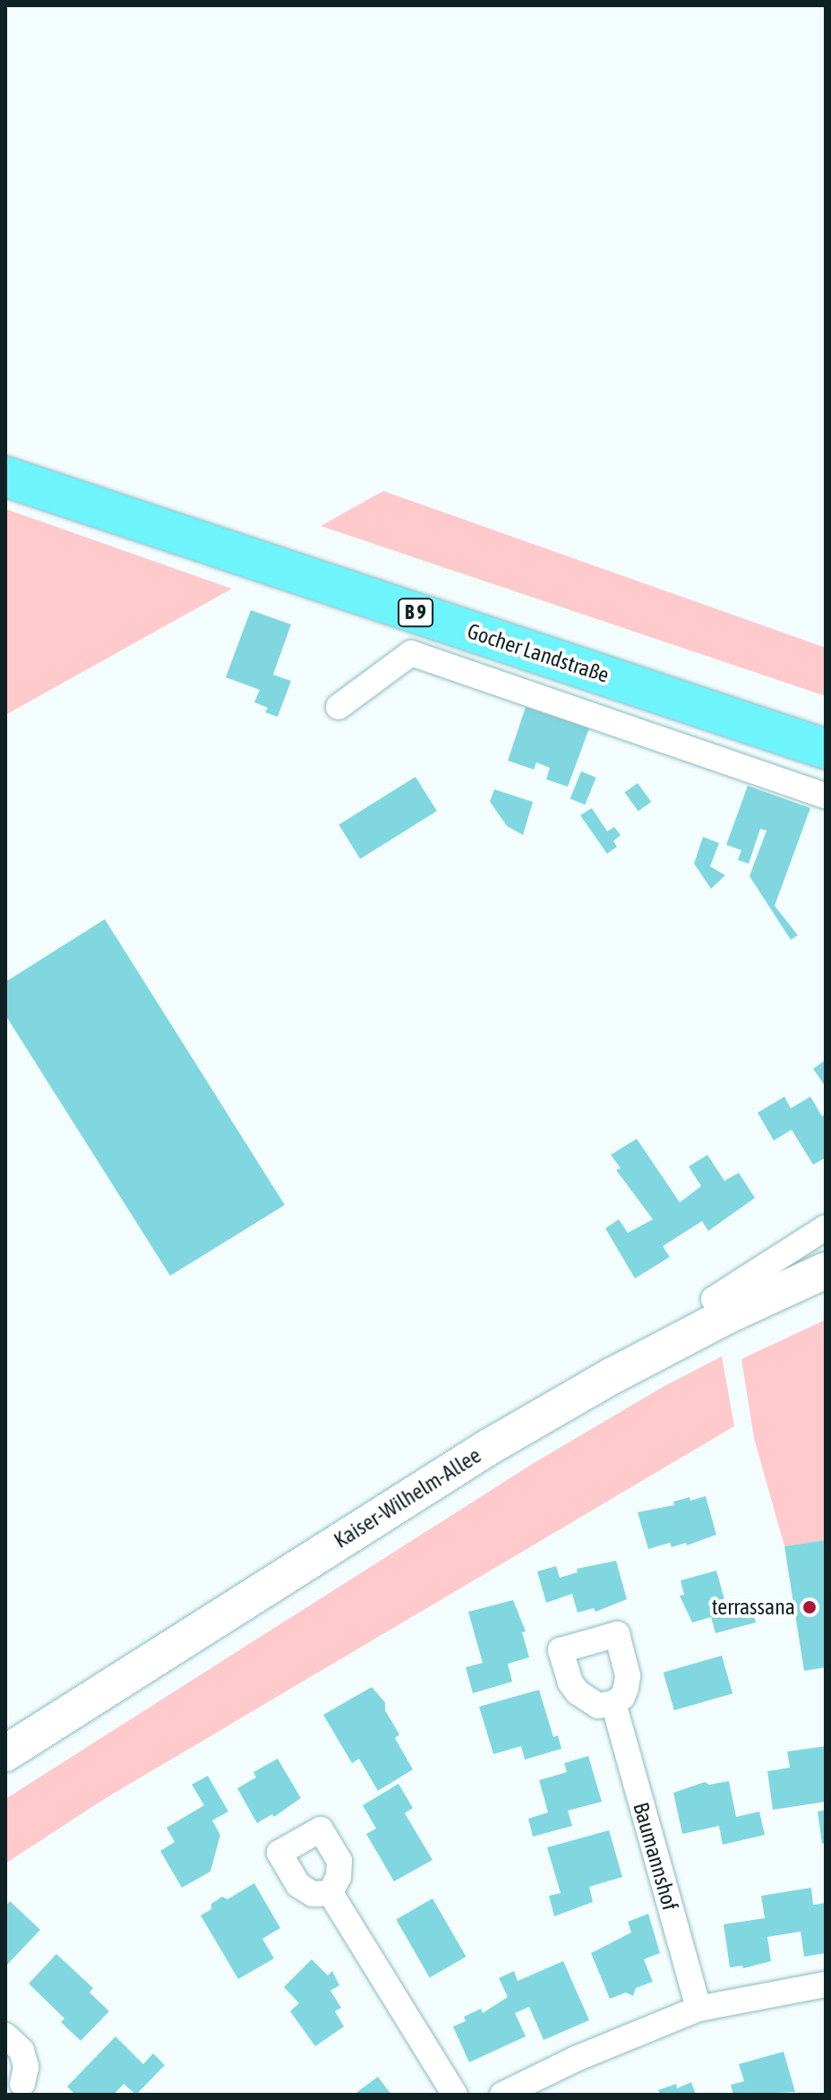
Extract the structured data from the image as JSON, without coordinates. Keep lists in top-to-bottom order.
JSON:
{
  "streets": {
    "main road": ["B 9", "Gocher Landstraße"],
    "street": ["Kaiser-Wilhelm-Allee", "Baumannshof"]
  },
  "places": ["terrassana"]
}
